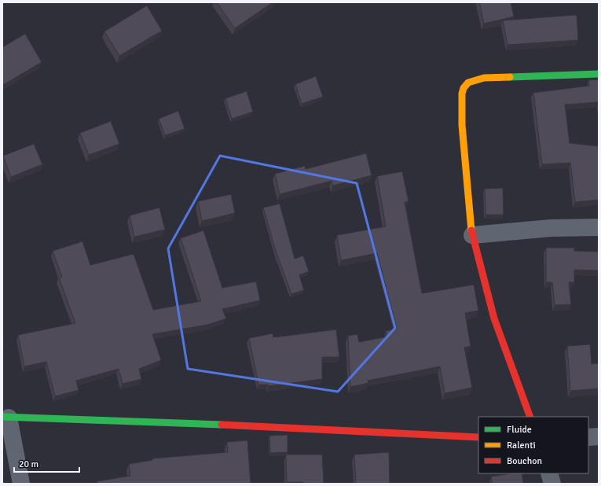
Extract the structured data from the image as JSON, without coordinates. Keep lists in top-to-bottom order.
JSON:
{
  "legend": ["Fluide", "Ralenti", "Bouchon"],
  "scale_bar": "20 m"
}
